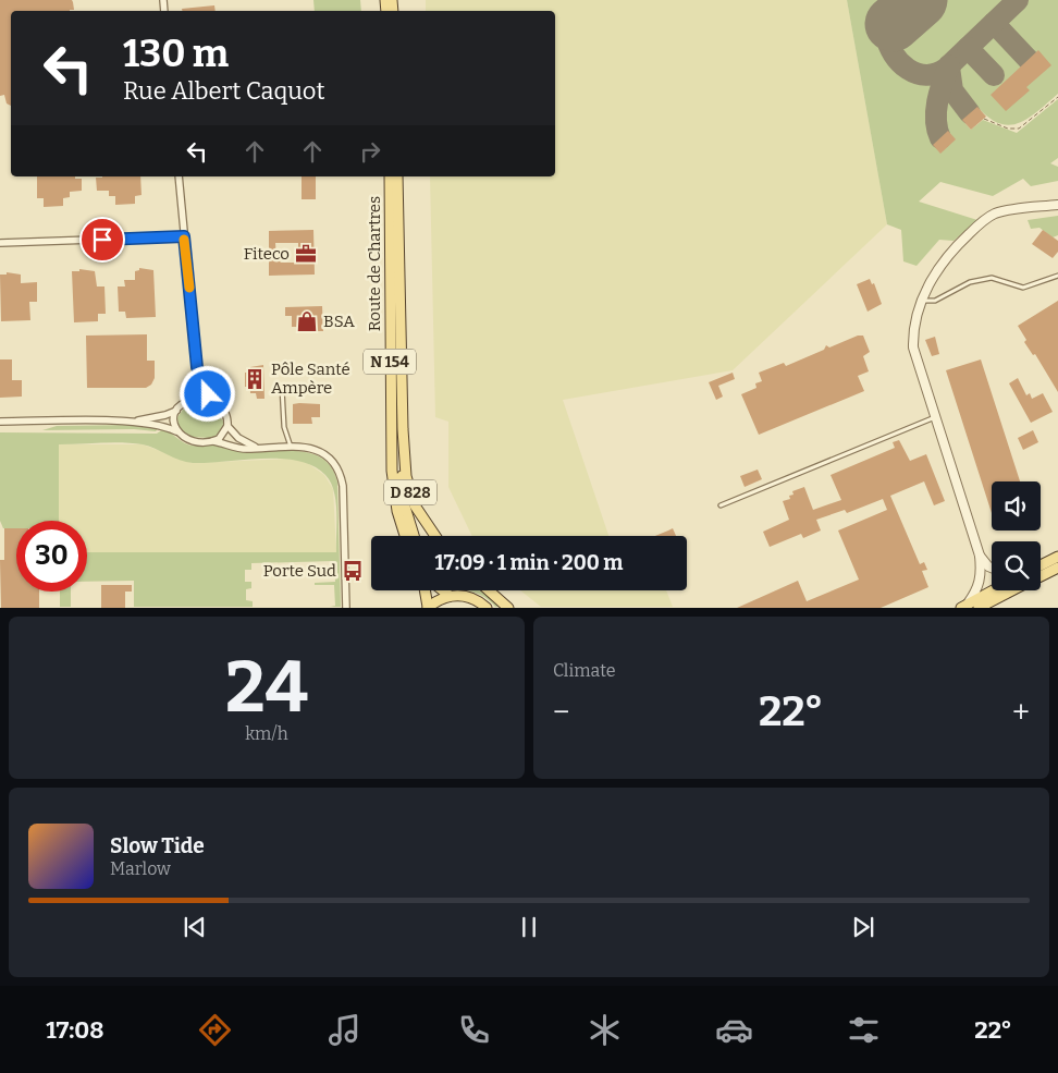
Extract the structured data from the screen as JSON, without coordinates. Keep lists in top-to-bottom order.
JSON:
{
  "streets": {
    "main road": ["Route de Chartres", "N 154", "D 828"]
  },
  "crossings": [
    ["N 154", "D 828"]
  ],
  "places": {
    "office": ["Fiteco"],
    "shop": ["BSA"],
    "building": ["Pôle Santé Ampère"],
    "bus stop": ["Porte Sud"]
  },
  "page": {
    "turn": ["130 m", "Rue Albert Caquot"],
    "limit": "30",
    "trip": "17:09 · 1 min · 200 m",
    "tile": [
      ["24", "km/h"],
      "Climate"
    ],
    "heat": ["−", "22°", "+"],
    "song": ["Slow Tide", "Marlow"],
    "tabs": ["17:08", "22°"]
  }
}
